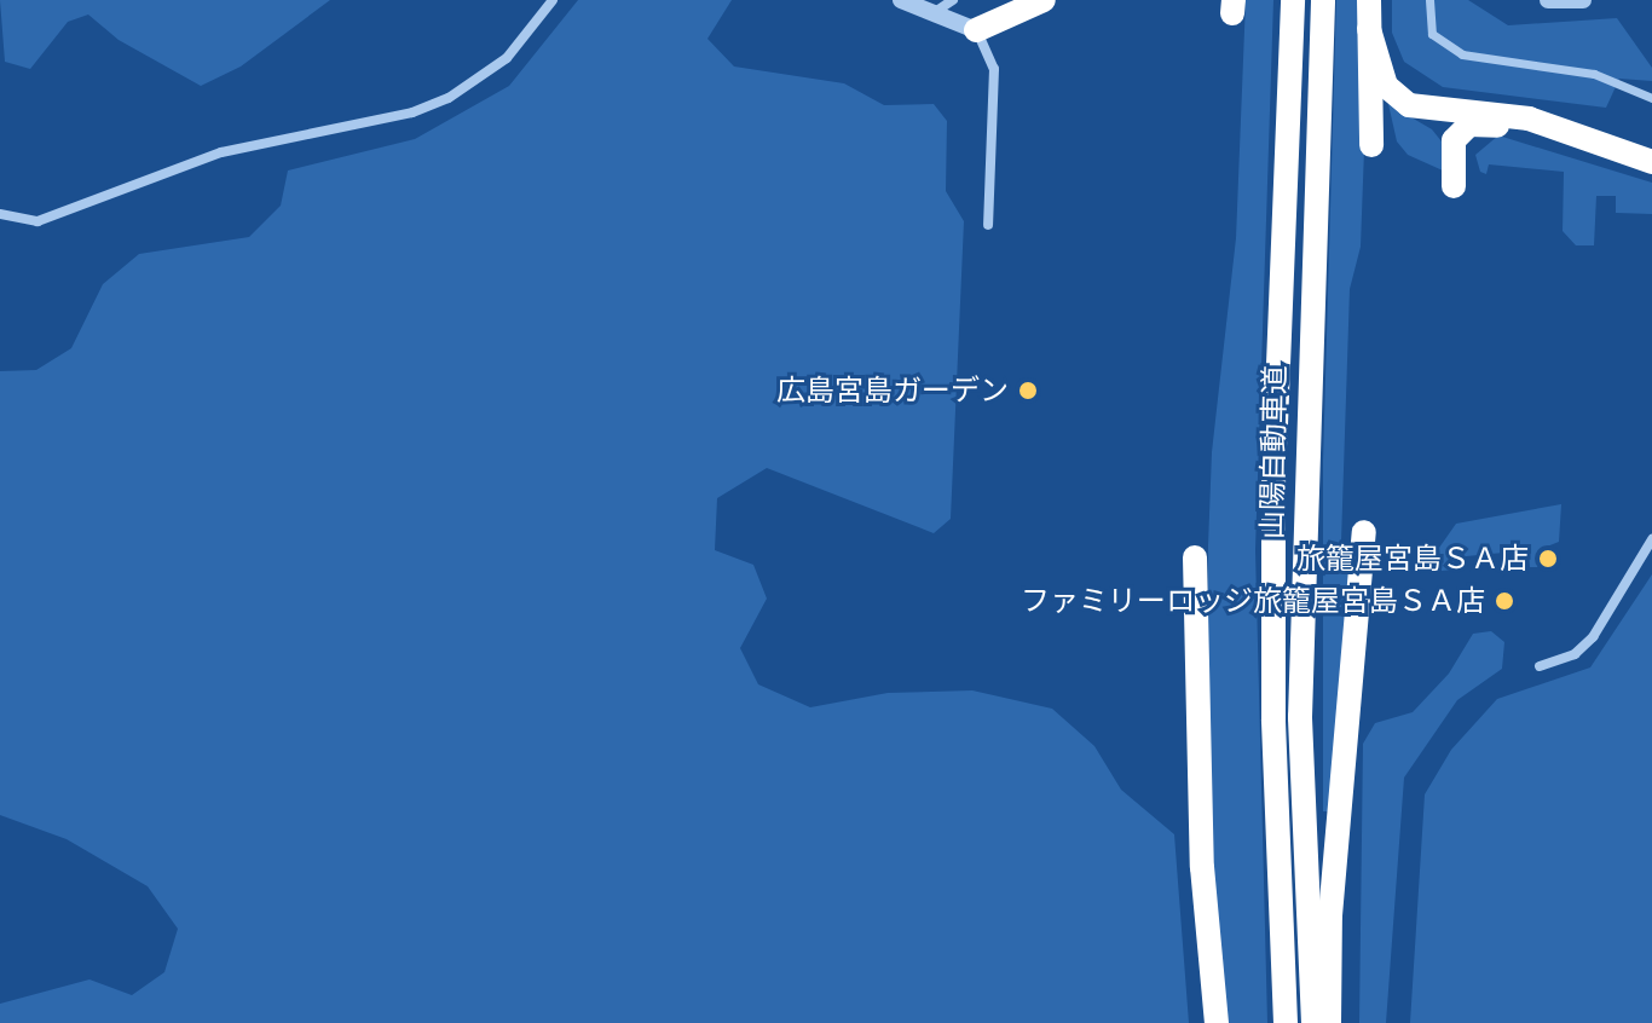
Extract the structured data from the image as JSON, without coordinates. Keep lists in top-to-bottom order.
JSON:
{
  "streets": {
    "highway": ["山陽自動車道"]
  },
  "places": ["広島宮島ガーデン", "旅籠屋宮島ＳＡ店", "ファミリーロッジ旅籠屋宮島ＳＡ店"]
}
